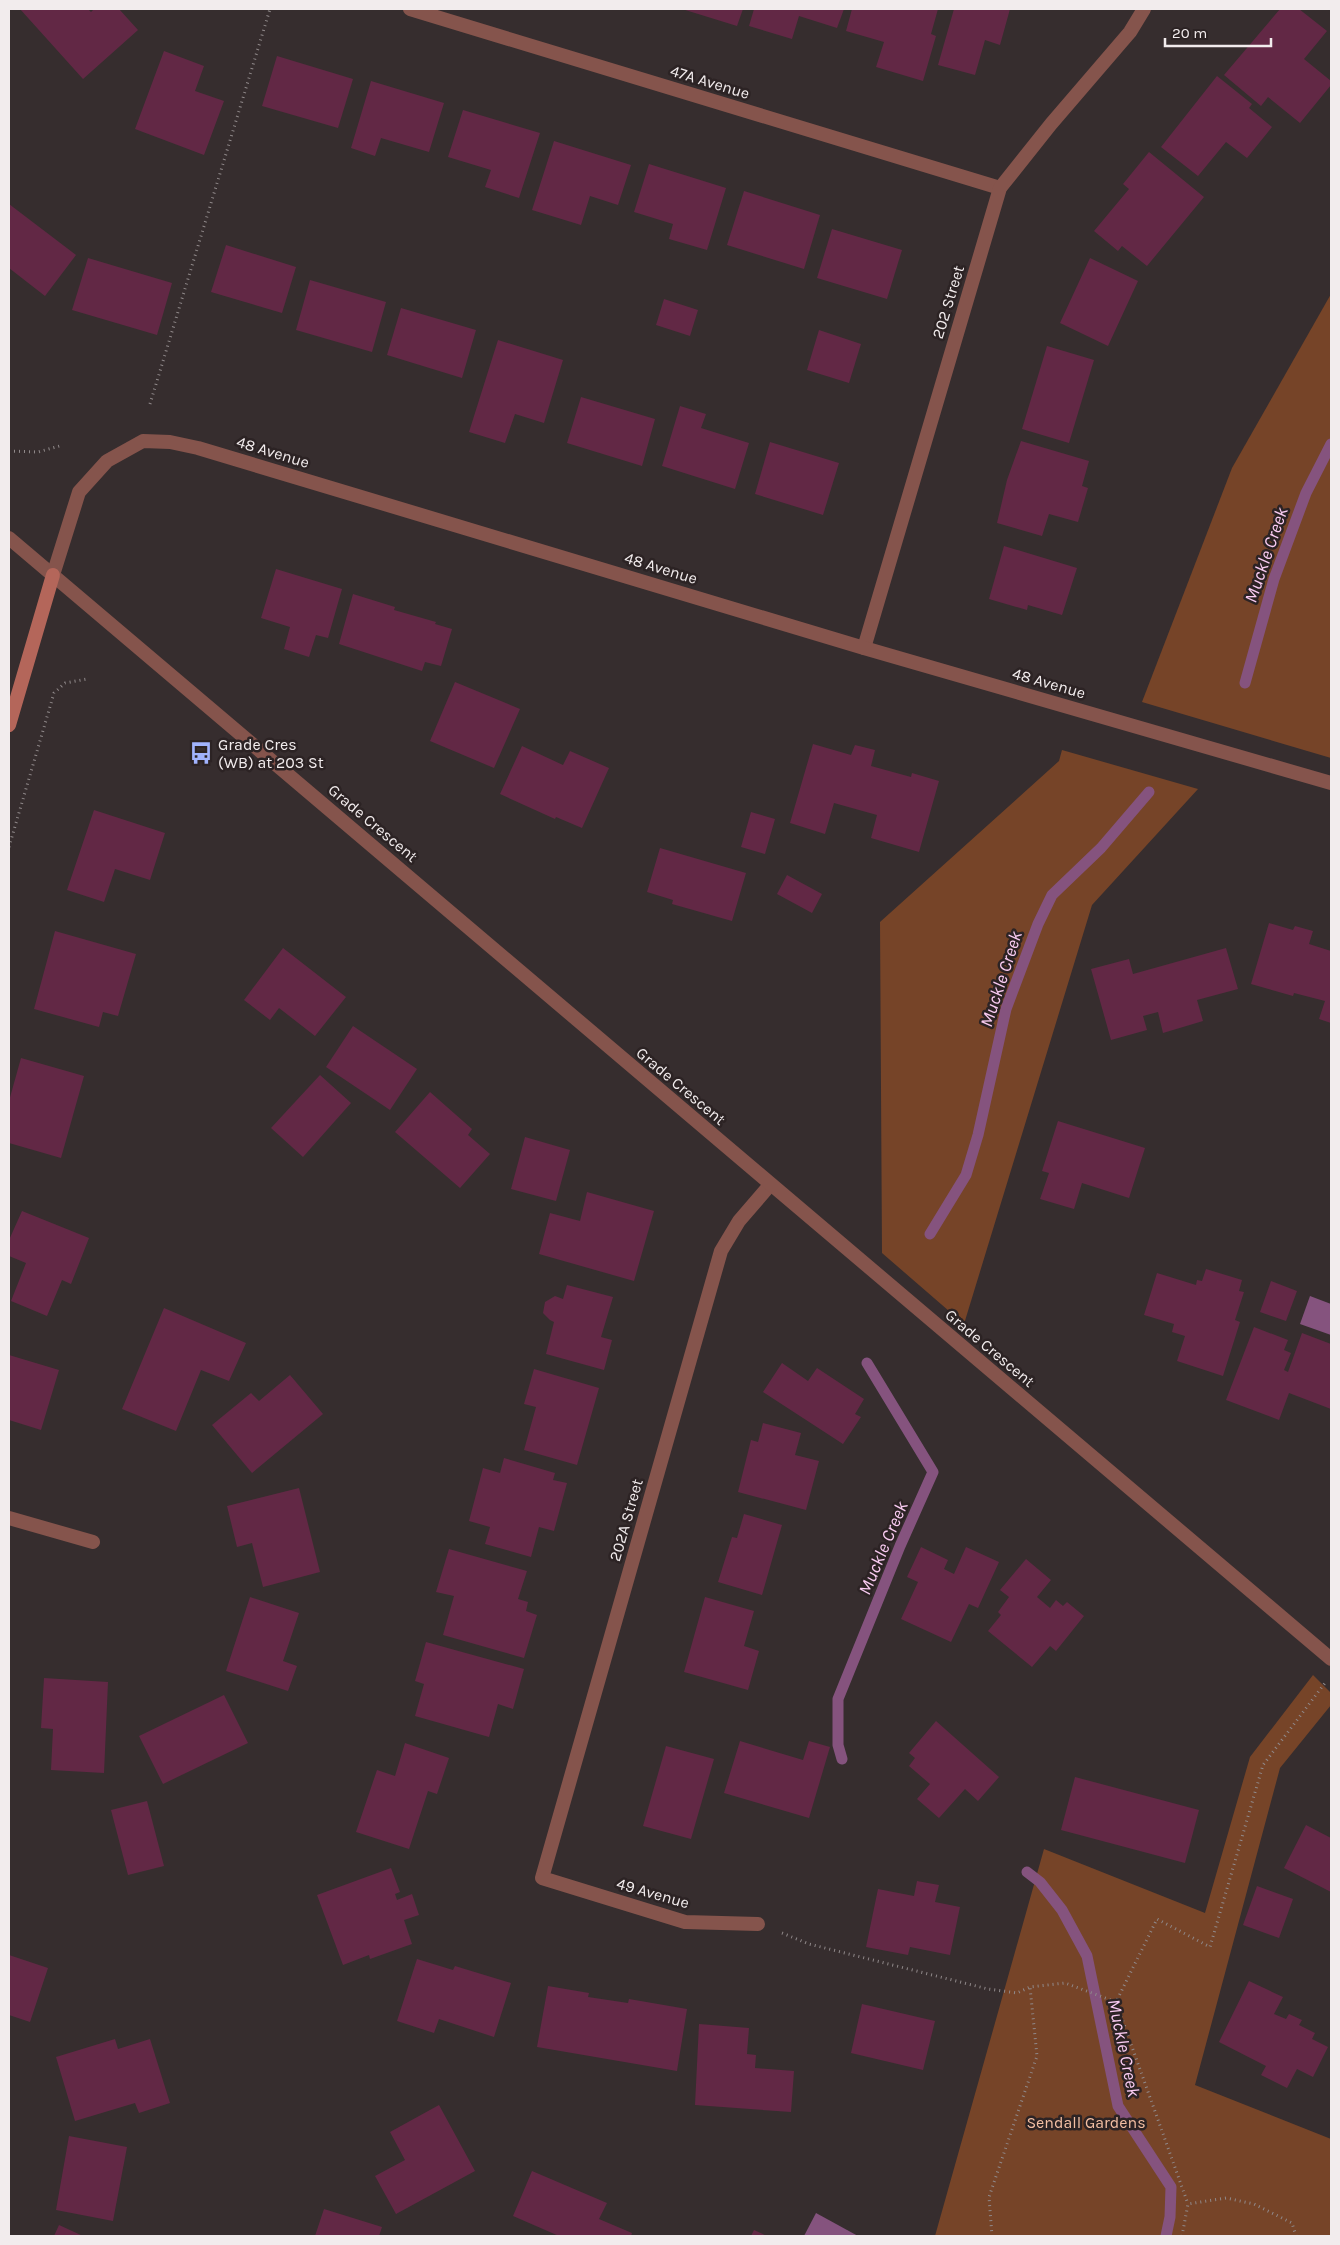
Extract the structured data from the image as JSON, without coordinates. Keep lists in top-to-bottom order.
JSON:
{
  "streets": {
    "street": [
      "47A Avenue",
      "202 Street",
      "48 Avenue",
      "Grade Crescent",
      "202A Street",
      "49 Avenue"
    ]
  },
  "crossings": [
    ["47A Avenue", "202 Street"],
    ["202 Street", "48 Avenue"],
    ["48 Avenue", "Grade Crescent"],
    ["Grade Crescent", "202A Street"],
    ["202A Street", "49 Avenue"]
  ],
  "water": ["Muckle Creek"],
  "parks": ["Sendall Gardens"],
  "places": {
    "bus stop": ["Grade Cres (WB) at 203 St"]
  },
  "scale_bar": "20 m"
}
